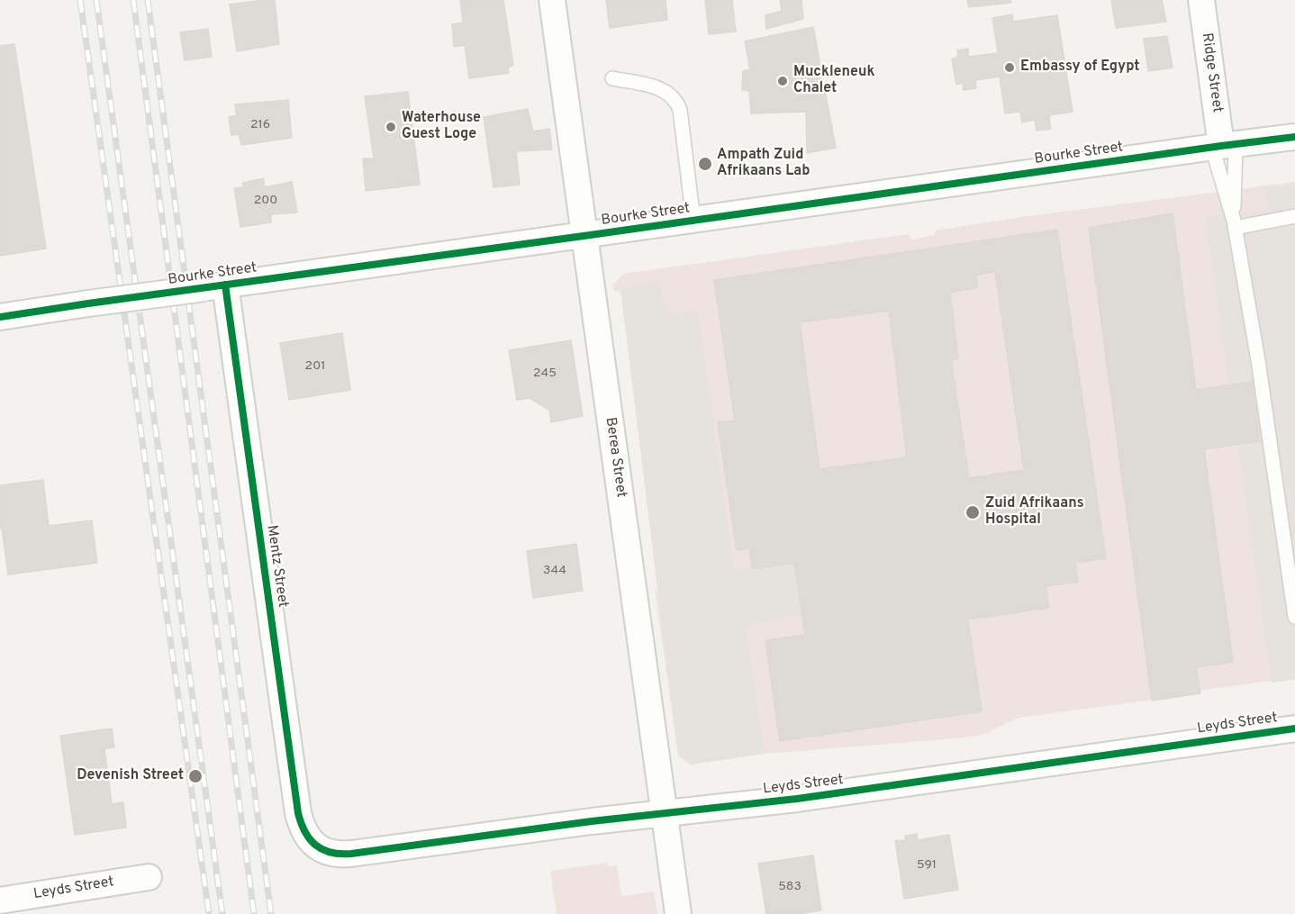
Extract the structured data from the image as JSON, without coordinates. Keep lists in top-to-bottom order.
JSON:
{
  "streets": {
    "street": [
      "Ridge Street",
      "Bourke Street",
      "Berea Street",
      "Mentz Street",
      "Leyds Street"
    ]
  },
  "crossings": [
    ["Ridge Street", "Bourke Street"],
    ["Bourke Street", "Berea Street"],
    ["Bourke Street", "Mentz Street"],
    ["Berea Street", "Leyds Street"],
    ["Mentz Street", "Leyds Street"]
  ],
  "places": [
    "Embassy of Egypt",
    "Muckleneuk Chalet",
    "Waterhouse Guest Loge",
    "Ampath Zuid Afrikaans Lab",
    "Zuid Afrikaans Hospital",
    "Devenish Street"
  ],
  "house_numbers": [
    "216",
    "200",
    "201",
    "245",
    "344",
    "591",
    "583"
  ]
}
